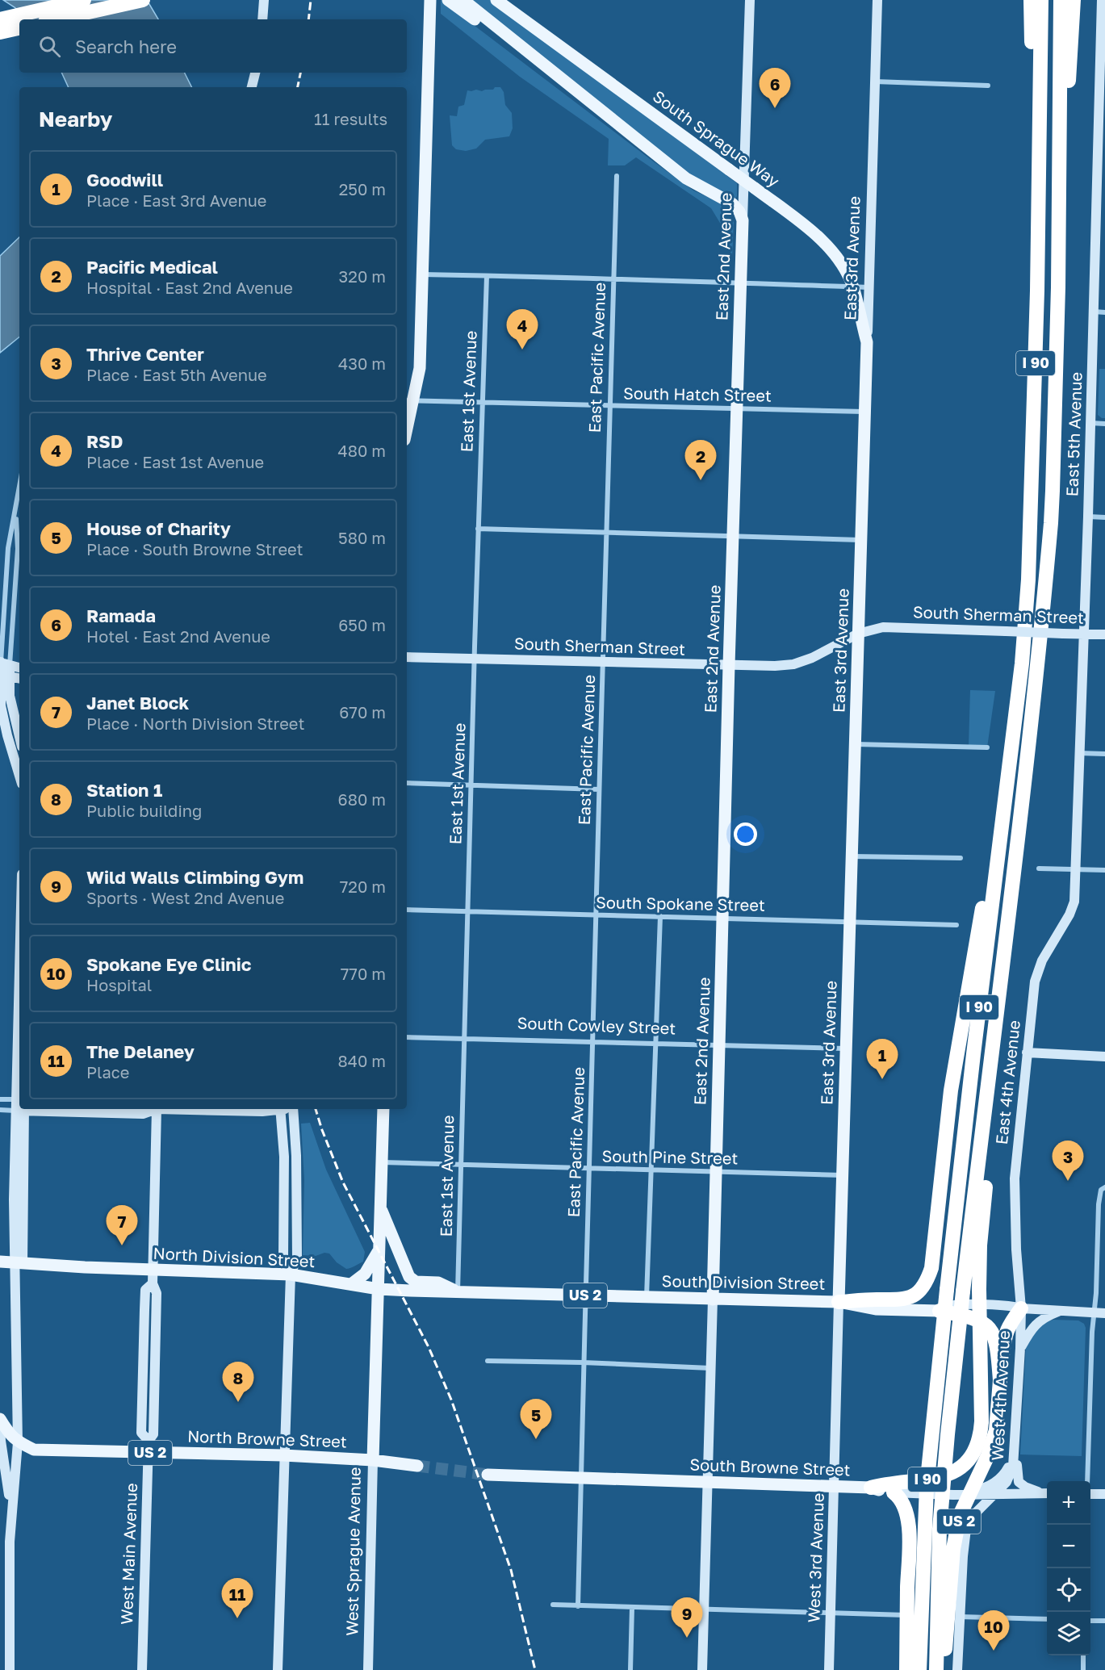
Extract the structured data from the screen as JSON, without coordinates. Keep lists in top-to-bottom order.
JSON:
{
  "streets": {
    "highway": ["I 90", "US 2"],
    "main road": [
      "South Sprague Way",
      "East 2nd Avenue",
      "East 3rd Avenue",
      "North Division Street",
      "South Division Street",
      "North Browne Street",
      "South Browne Street",
      "West Sprague Avenue"
    ],
    "street": [
      "East Pacific Avenue",
      "East 1st Avenue",
      "South Hatch Street",
      "East 5th Avenue",
      "South Sherman Street",
      "South Spokane Street",
      "South Cowley Street",
      "East 4th Avenue",
      "South Pine Street",
      "West 4th Avenue",
      "West Main Avenue",
      "West 3rd Avenue"
    ]
  },
  "crossings": [
    ["South Sprague Way", "East 3rd Avenue"],
    ["East 2nd Avenue", "South Hatch Street"],
    ["East 2nd Avenue", "South Sherman Street"],
    ["East 2nd Avenue", "South Spokane Street"],
    ["East 2nd Avenue", "South Cowley Street"],
    ["East 2nd Avenue", "South Pine Street"],
    ["East 2nd Avenue", "South Division Street"],
    ["East 3rd Avenue", "South Hatch Street"],
    ["East 3rd Avenue", "South Sherman Street"],
    ["East 3rd Avenue", "South Spokane Street"],
    ["East 3rd Avenue", "South Cowley Street"],
    ["East 3rd Avenue", "South Pine Street"],
    ["East 3rd Avenue", "South Division Street"],
    ["East 3rd Avenue", "West 3rd Avenue"],
    ["East Pacific Avenue", "South Hatch Street"],
    ["East Pacific Avenue", "South Sherman Street"],
    ["East Pacific Avenue", "South Spokane Street"],
    ["East Pacific Avenue", "South Cowley Street"],
    ["East Pacific Avenue", "South Pine Street"],
    ["East Pacific Avenue", "South Division Street"],
    ["East Pacific Avenue", "South Browne Street"],
    ["East 1st Avenue", "South Hatch Street"],
    ["East 1st Avenue", "South Sherman Street"],
    ["East 1st Avenue", "South Spokane Street"],
    ["East 1st Avenue", "South Cowley Street"],
    ["East 1st Avenue", "South Pine Street"],
    ["East 1st Avenue", "South Division Street"],
    ["East 5th Avenue", "South Sherman Street"],
    ["East 5th Avenue", "East 4th Avenue"],
    ["East 4th Avenue", "South Division Street"],
    ["East 4th Avenue", "West 4th Avenue"],
    ["South Pine Street", "West Sprague Avenue"],
    ["North Division Street", "South Division Street"],
    ["North Division Street", "West Sprague Avenue"],
    ["North Division Street", "West Main Avenue"],
    ["South Division Street", "US 2"],
    ["South Division Street", "West 4th Avenue"],
    ["South Division Street", "West Sprague Avenue"],
    ["South Division Street", "West 3rd Avenue"],
    ["US 2", "North Browne Street"],
    ["US 2", "West Sprague Avenue"],
    ["West 4th Avenue", "South Browne Street"],
    ["North Browne Street", "West Sprague Avenue"],
    ["North Browne Street", "West Main Avenue"],
    ["South Browne Street", "West 3rd Avenue"]
  ],
  "page": {
    "search": "Search here",
    "pins": [
      "6",
      "4",
      "2",
      "1",
      "3",
      "7",
      "8",
      "5",
      "11",
      "9",
      "10"
    ],
    "heading": ["Nearby", "11 results"],
    "list": [
      {
        "mark": "1",
        "name": "Goodwill",
        "note": "Place · East 3rd Avenue",
        "value": "250 m"
      },
      {
        "mark": "2",
        "name": "Pacific Medical",
        "note": "Hospital · East 2nd Avenue",
        "value": "320 m"
      },
      {
        "mark": "3",
        "name": "Thrive Center",
        "note": "Place · East 5th Avenue",
        "value": "430 m"
      },
      {
        "mark": "4",
        "name": "RSD",
        "note": "Place · East 1st Avenue",
        "value": "480 m"
      },
      {
        "mark": "5",
        "name": "House of Charity",
        "note": "Place · South Browne Street",
        "value": "580 m"
      },
      {
        "mark": "6",
        "name": "Ramada",
        "note": "Hotel · East 2nd Avenue",
        "value": "650 m"
      },
      {
        "mark": "7",
        "name": "Janet Block",
        "note": "Place · North Division Street",
        "value": "670 m"
      },
      {
        "mark": "8",
        "name": "Station 1",
        "note": "Public building",
        "value": "680 m"
      },
      {
        "mark": "9",
        "name": "Wild Walls Climbing Gym",
        "note": "Sports · West 2nd Avenue",
        "value": "720 m"
      },
      {
        "mark": "10",
        "name": "Spokane Eye Clinic",
        "note": "Hospital",
        "value": "770 m"
      },
      {
        "mark": "11",
        "name": "The Delaney",
        "note": "Place",
        "value": "840 m"
      }
    ],
    "map_buttons": ["+", "−"]
  }
}
